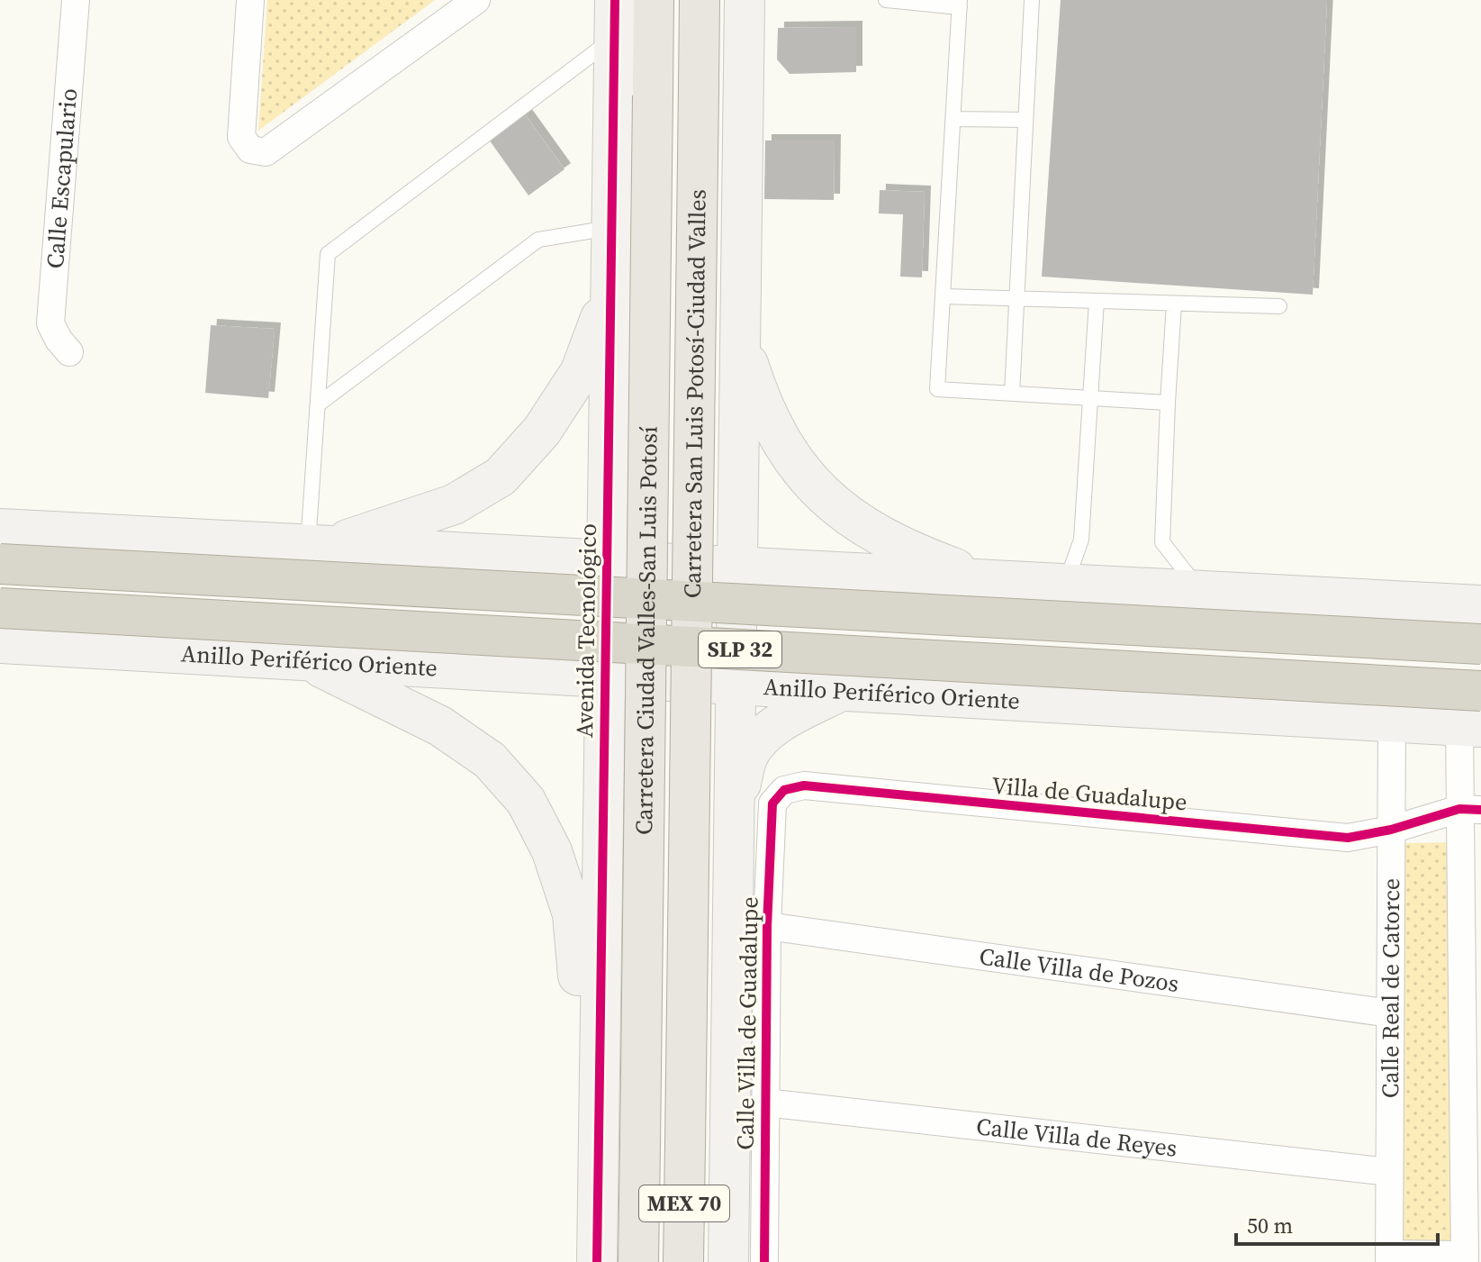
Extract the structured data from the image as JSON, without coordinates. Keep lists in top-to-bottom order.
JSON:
{
  "streets": {
    "highway": ["SLP 32", "Anillo Periférico Oriente"],
    "main road": ["Carretera San Luis Potosí-Ciudad Valles", "Carretera Ciudad Valles-San Luis Potosí", "MEX 70"],
    "street": [
      "Calle Escapulario",
      "Avenida Tecnológico",
      "Villa de Guadalupe",
      "Calle Villa de Pozos",
      "Calle Real de Catorce",
      "Calle Villa de Guadalupe",
      "Calle Villa de Reyes"
    ]
  },
  "crossings": [
    ["Avenida Tecnológico", "Anillo Periférico Oriente"],
    ["Anillo Periférico Oriente", "Calle Real de Catorce"],
    ["Villa de Guadalupe", "Calle Real de Catorce"],
    ["Villa de Guadalupe", "Calle Villa de Guadalupe"],
    ["Calle Villa de Pozos", "Calle Real de Catorce"],
    ["Calle Villa de Pozos", "Calle Villa de Guadalupe"],
    ["Calle Real de Catorce", "Calle Villa de Reyes"],
    ["Calle Villa de Guadalupe", "Calle Villa de Reyes"]
  ],
  "scale_bar": "50 m"
}
